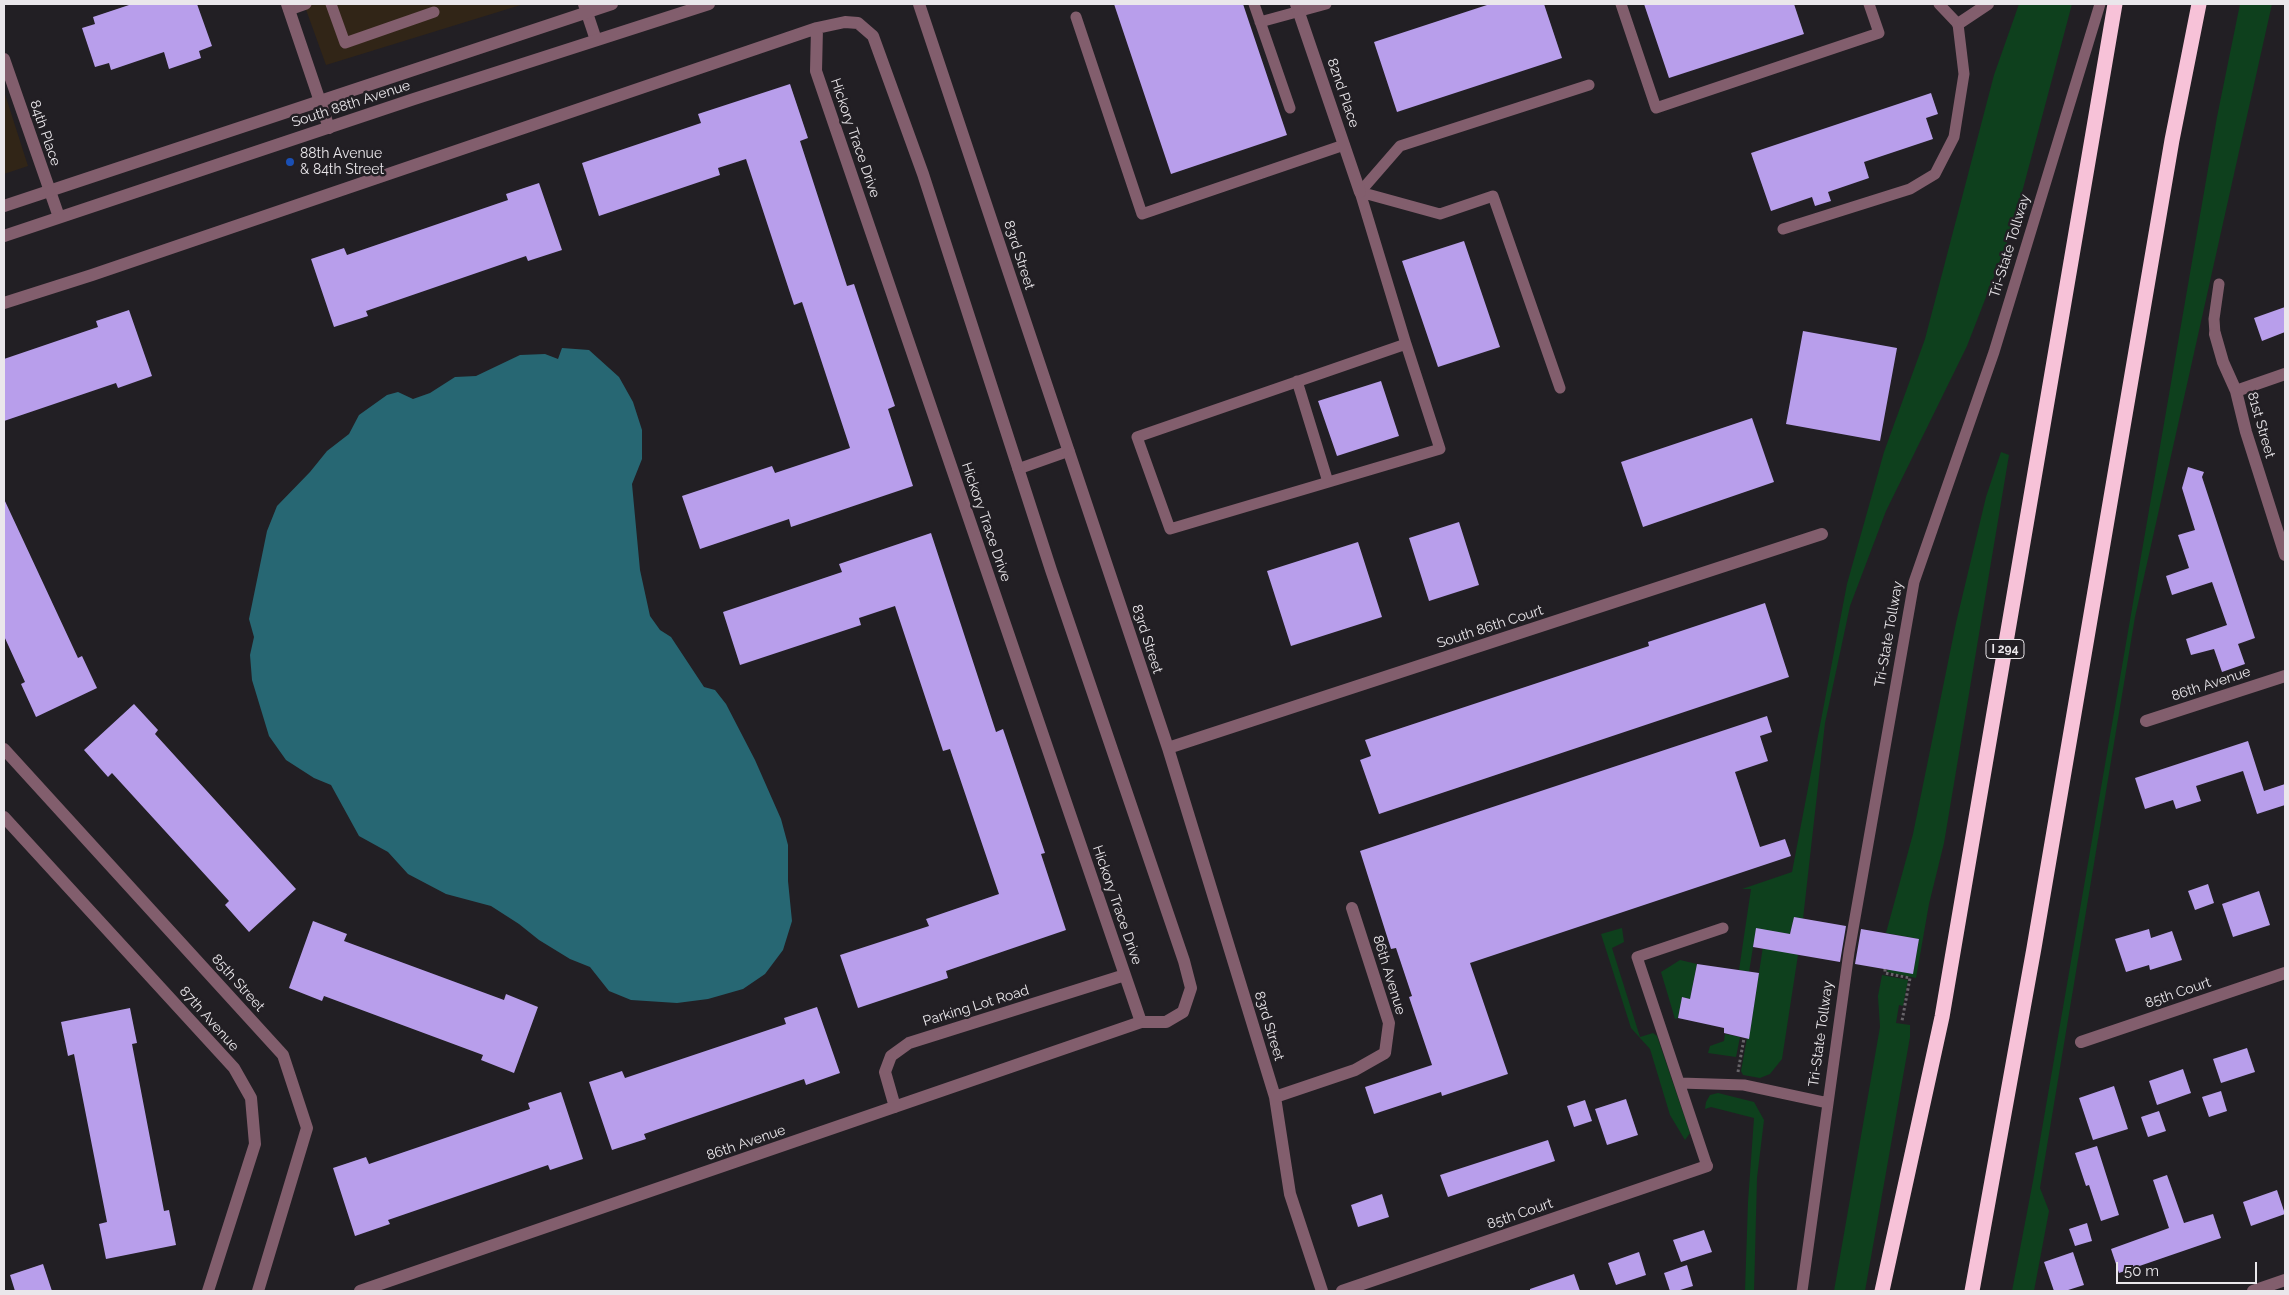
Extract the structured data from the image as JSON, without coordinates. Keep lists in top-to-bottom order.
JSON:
{
  "streets": {
    "highway": ["I 294"],
    "street": [
      "82nd Place",
      "South 88th Avenue",
      "84th Place",
      "Hickory Trace Drive",
      "83rd Street",
      "81st Street",
      "South 86th Court",
      "86th Avenue",
      "85th Street",
      "85th Court",
      "Parking Lot Road",
      "87th Avenue"
    ],
    "lane": ["Tri-State Tollway"]
  },
  "crossings": [
    ["South 88th Avenue", "84th Place"],
    ["Hickory Trace Drive", "86th Avenue"],
    ["Hickory Trace Drive", "Parking Lot Road"],
    ["83rd Street", "South 86th Court"],
    ["83rd Street", "86th Avenue"],
    ["86th Avenue", "Parking Lot Road"]
  ],
  "places": ["88th Avenue & 84th Street"],
  "scale_bar": "50 m"
}
